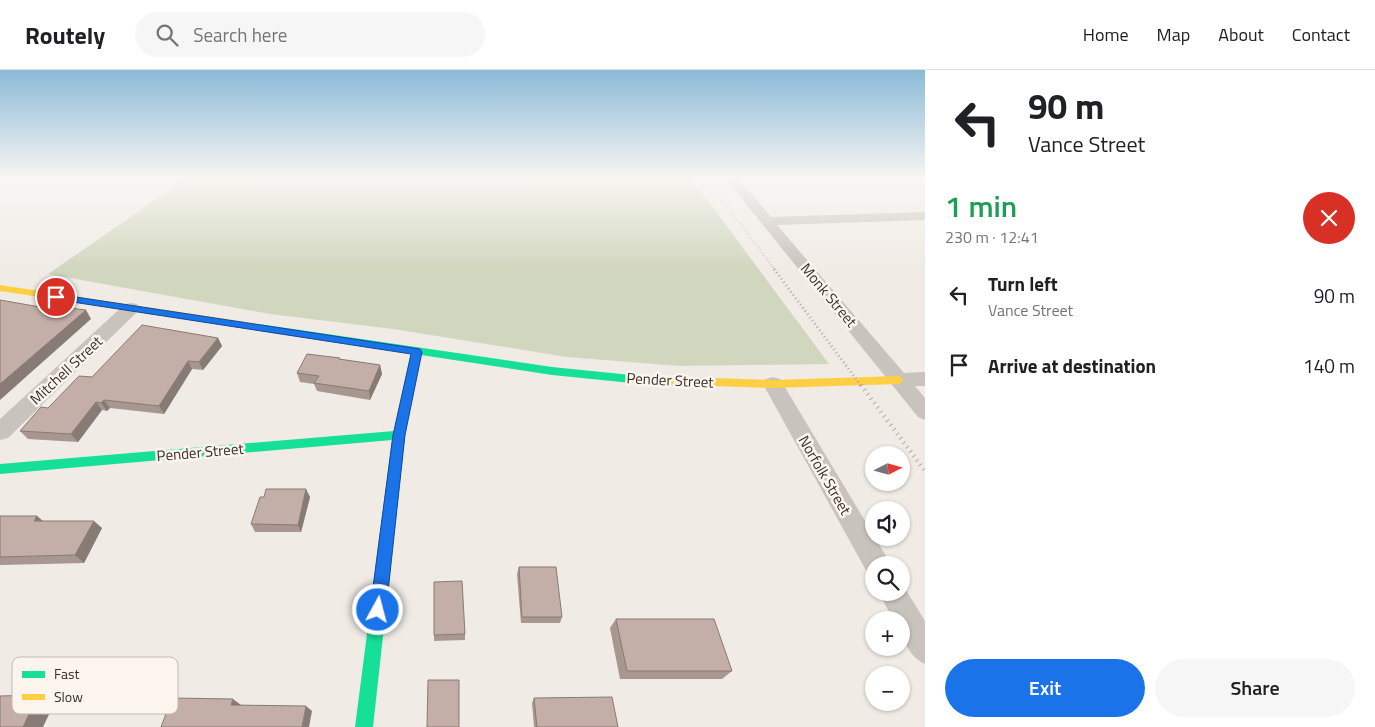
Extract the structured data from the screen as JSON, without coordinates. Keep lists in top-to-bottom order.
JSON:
{
  "streets": {
    "street": [
      "Monk Street",
      "Mitchell Street",
      "Pender Street",
      "Norfolk Street"
    ]
  },
  "crossings": [
    ["Monk Street", "Pender Street"],
    ["Mitchell Street", "Pender Street"],
    ["Pender Street", "Norfolk Street"]
  ],
  "legend": ["Fast", "Slow"],
  "north": "right",
  "page": {
    "header": "Routely",
    "search": "Search here",
    "nav": [
      "Home",
      "Map",
      "About",
      "Contact"
    ],
    "turn": ["90 m", "Vance Street"],
    "heading": ["1 min", "230 m · 12:41"],
    "list": [
      {
        "name": "Turn left",
        "note": "Vance Street",
        "value": "90 m"
      },
      {
        "name": "Arrive at destination",
        "value": "140 m"
      }
    ],
    "map_buttons": ["+", "−"],
    "buttons": ["Exit", "Share"]
  }
}
